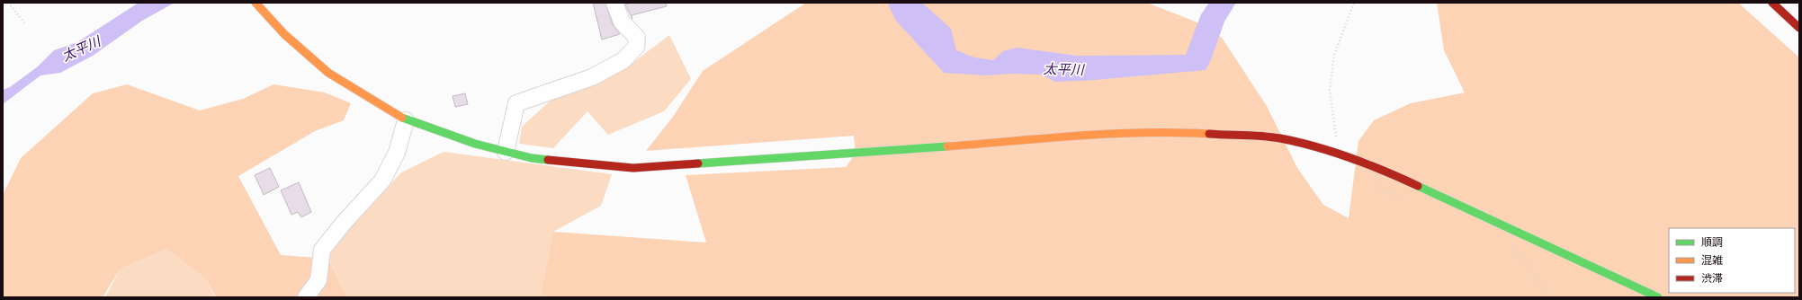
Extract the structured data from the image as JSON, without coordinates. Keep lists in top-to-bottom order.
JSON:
{
  "water": ["太平川"],
  "legend": ["順調", "混雑", "渋滞"]
}
